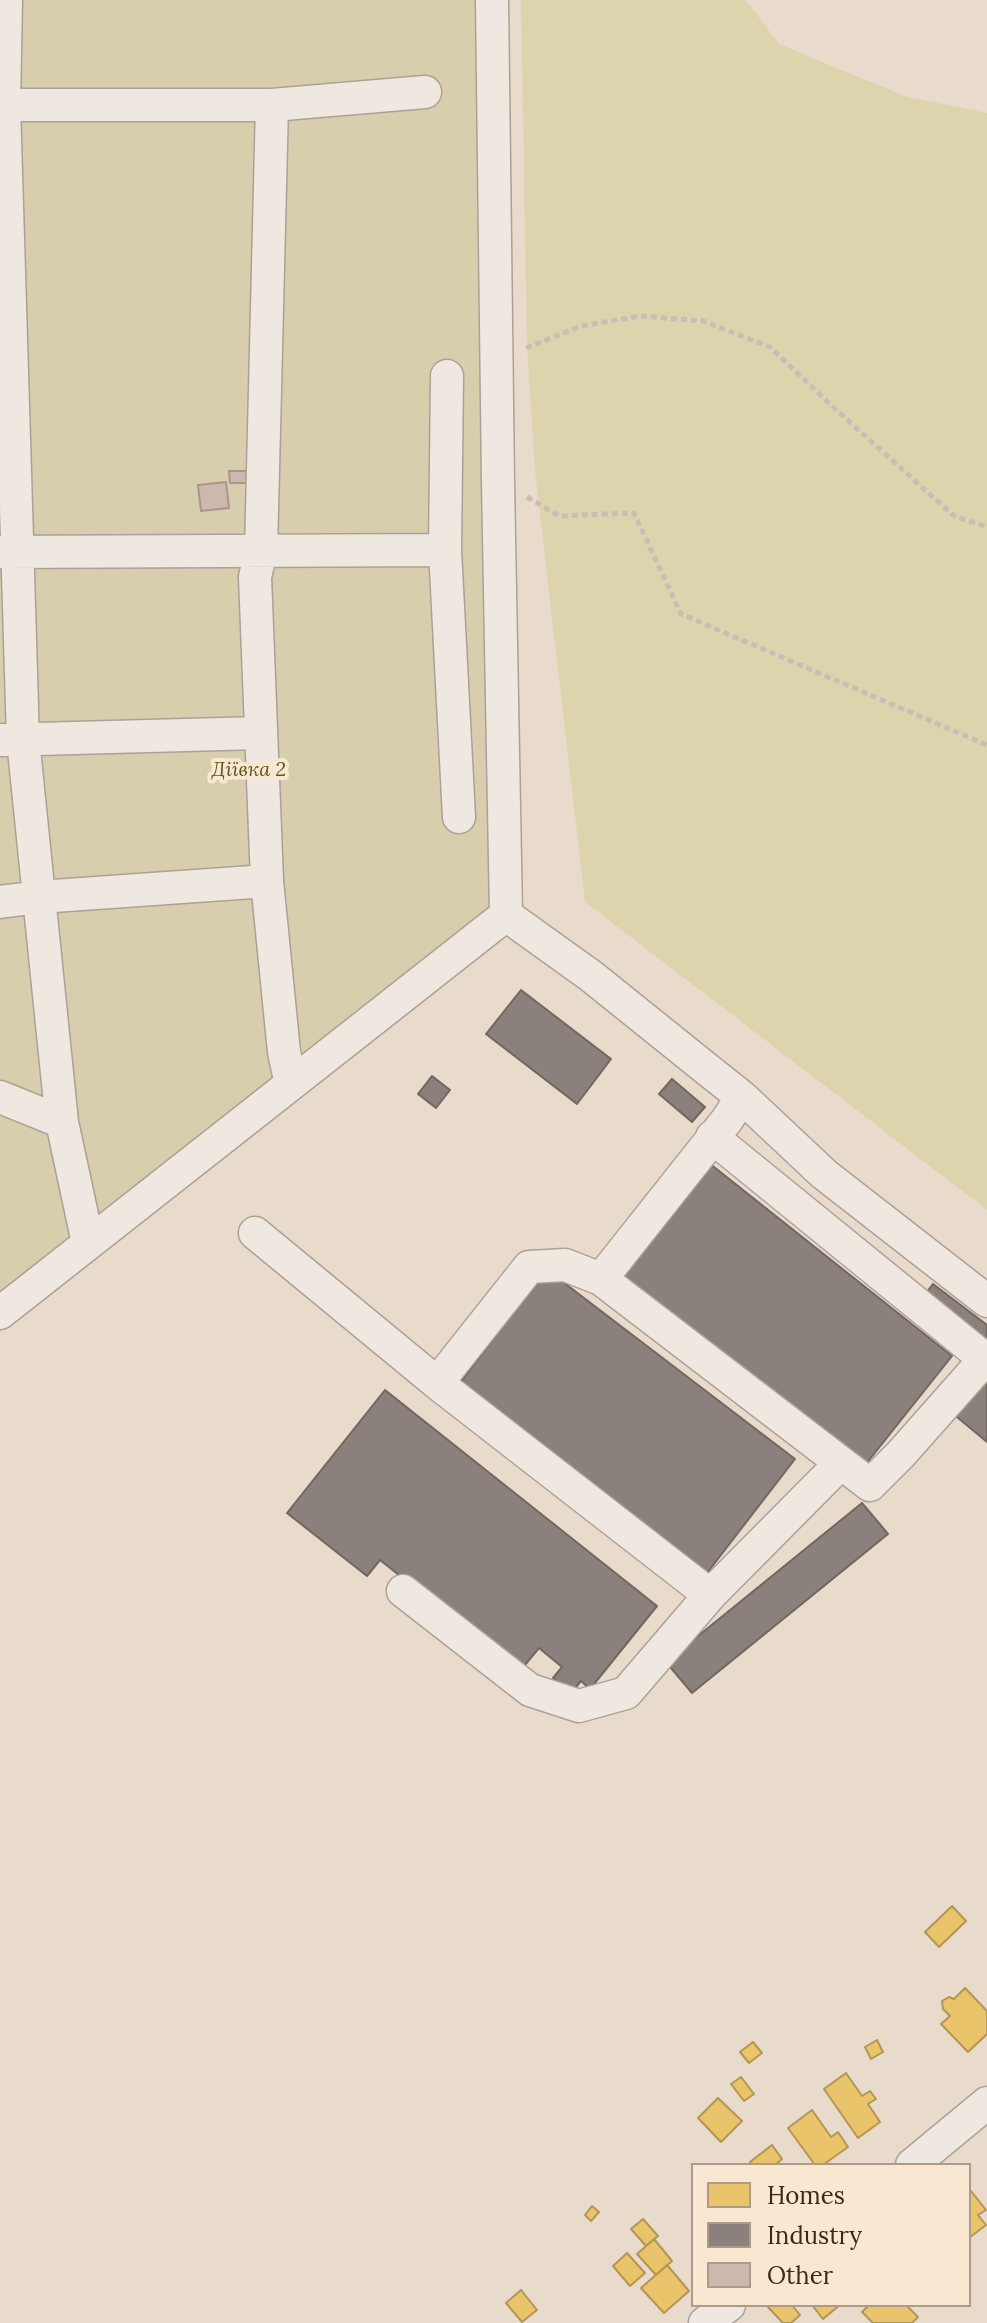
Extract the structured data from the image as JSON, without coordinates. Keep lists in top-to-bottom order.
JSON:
{
  "parks": ["Діївка 2"],
  "legend": ["Homes", "Industry", "Other"]
}
